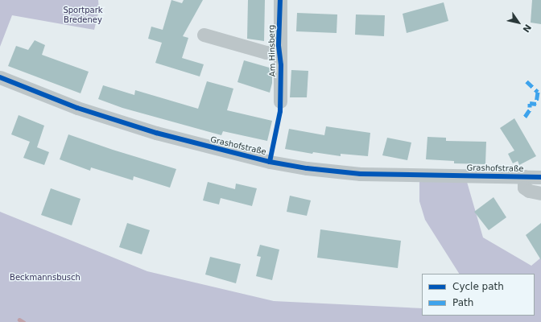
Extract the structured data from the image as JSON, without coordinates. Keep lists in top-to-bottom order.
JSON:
{
  "streets": {
    "street": ["Am Hinsberg", "Grashofstraße"]
  },
  "parks": ["Sportpark Bredeney", "Beckmannsbusch"],
  "legend": ["Cycle path", "Path"],
  "north": "bottom right"
}
